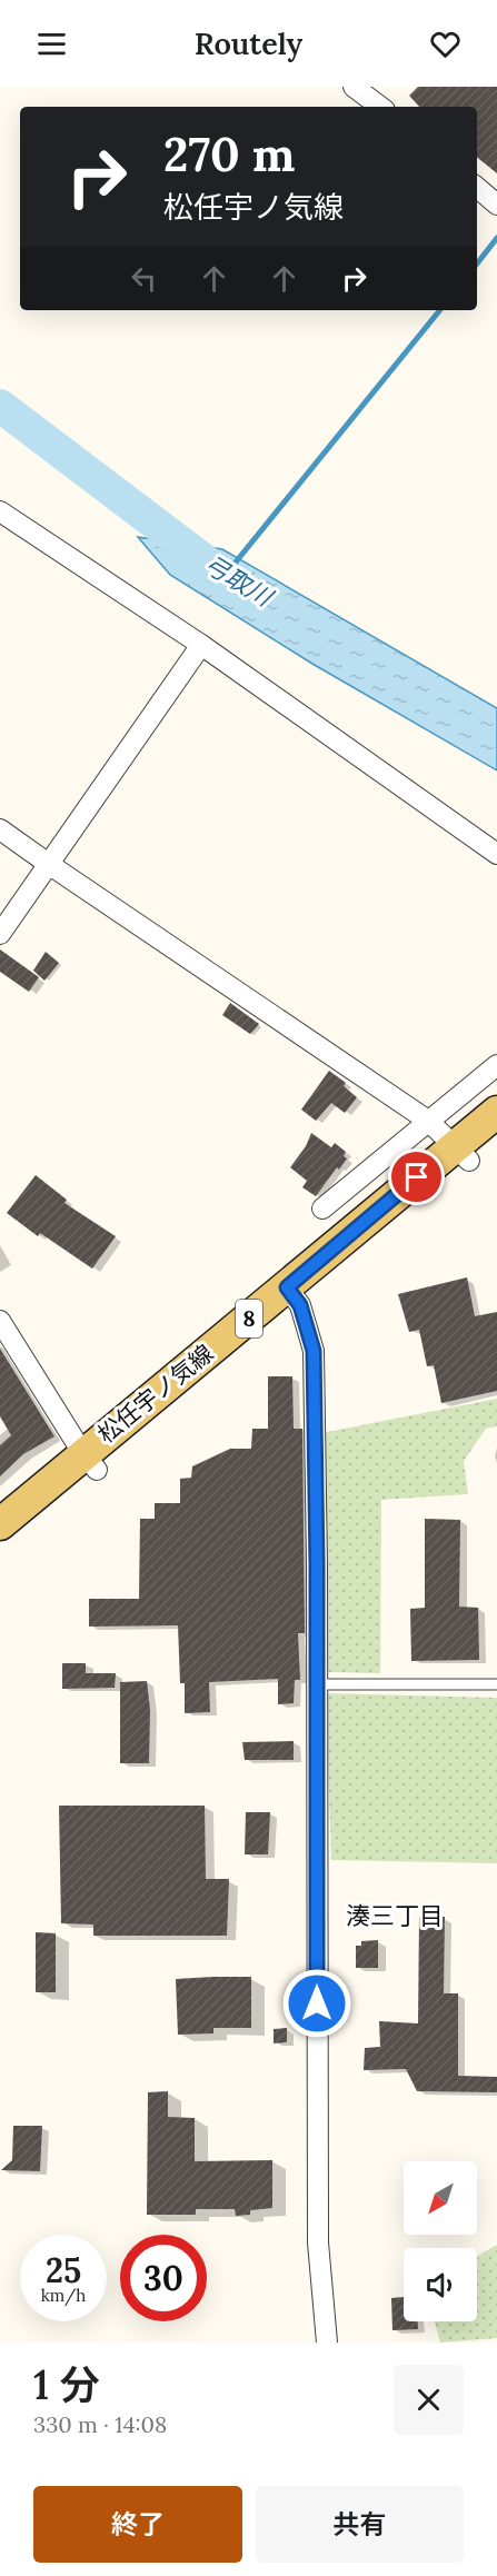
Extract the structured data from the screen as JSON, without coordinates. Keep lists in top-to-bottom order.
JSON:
{
  "streets": {
    "main road": ["8", "松任宇ノ気線"]
  },
  "districts": ["湊三丁目"],
  "water": ["弓取川"],
  "north": "bottom left",
  "page": {
    "header": "Routely",
    "turn": ["270 m", "松任宇ノ気線"],
    "speed": "25 km/h",
    "limit": "30",
    "heading": ["1 分", "330 m · 14:08"],
    "buttons": ["終了", "共有"]
  }
}
